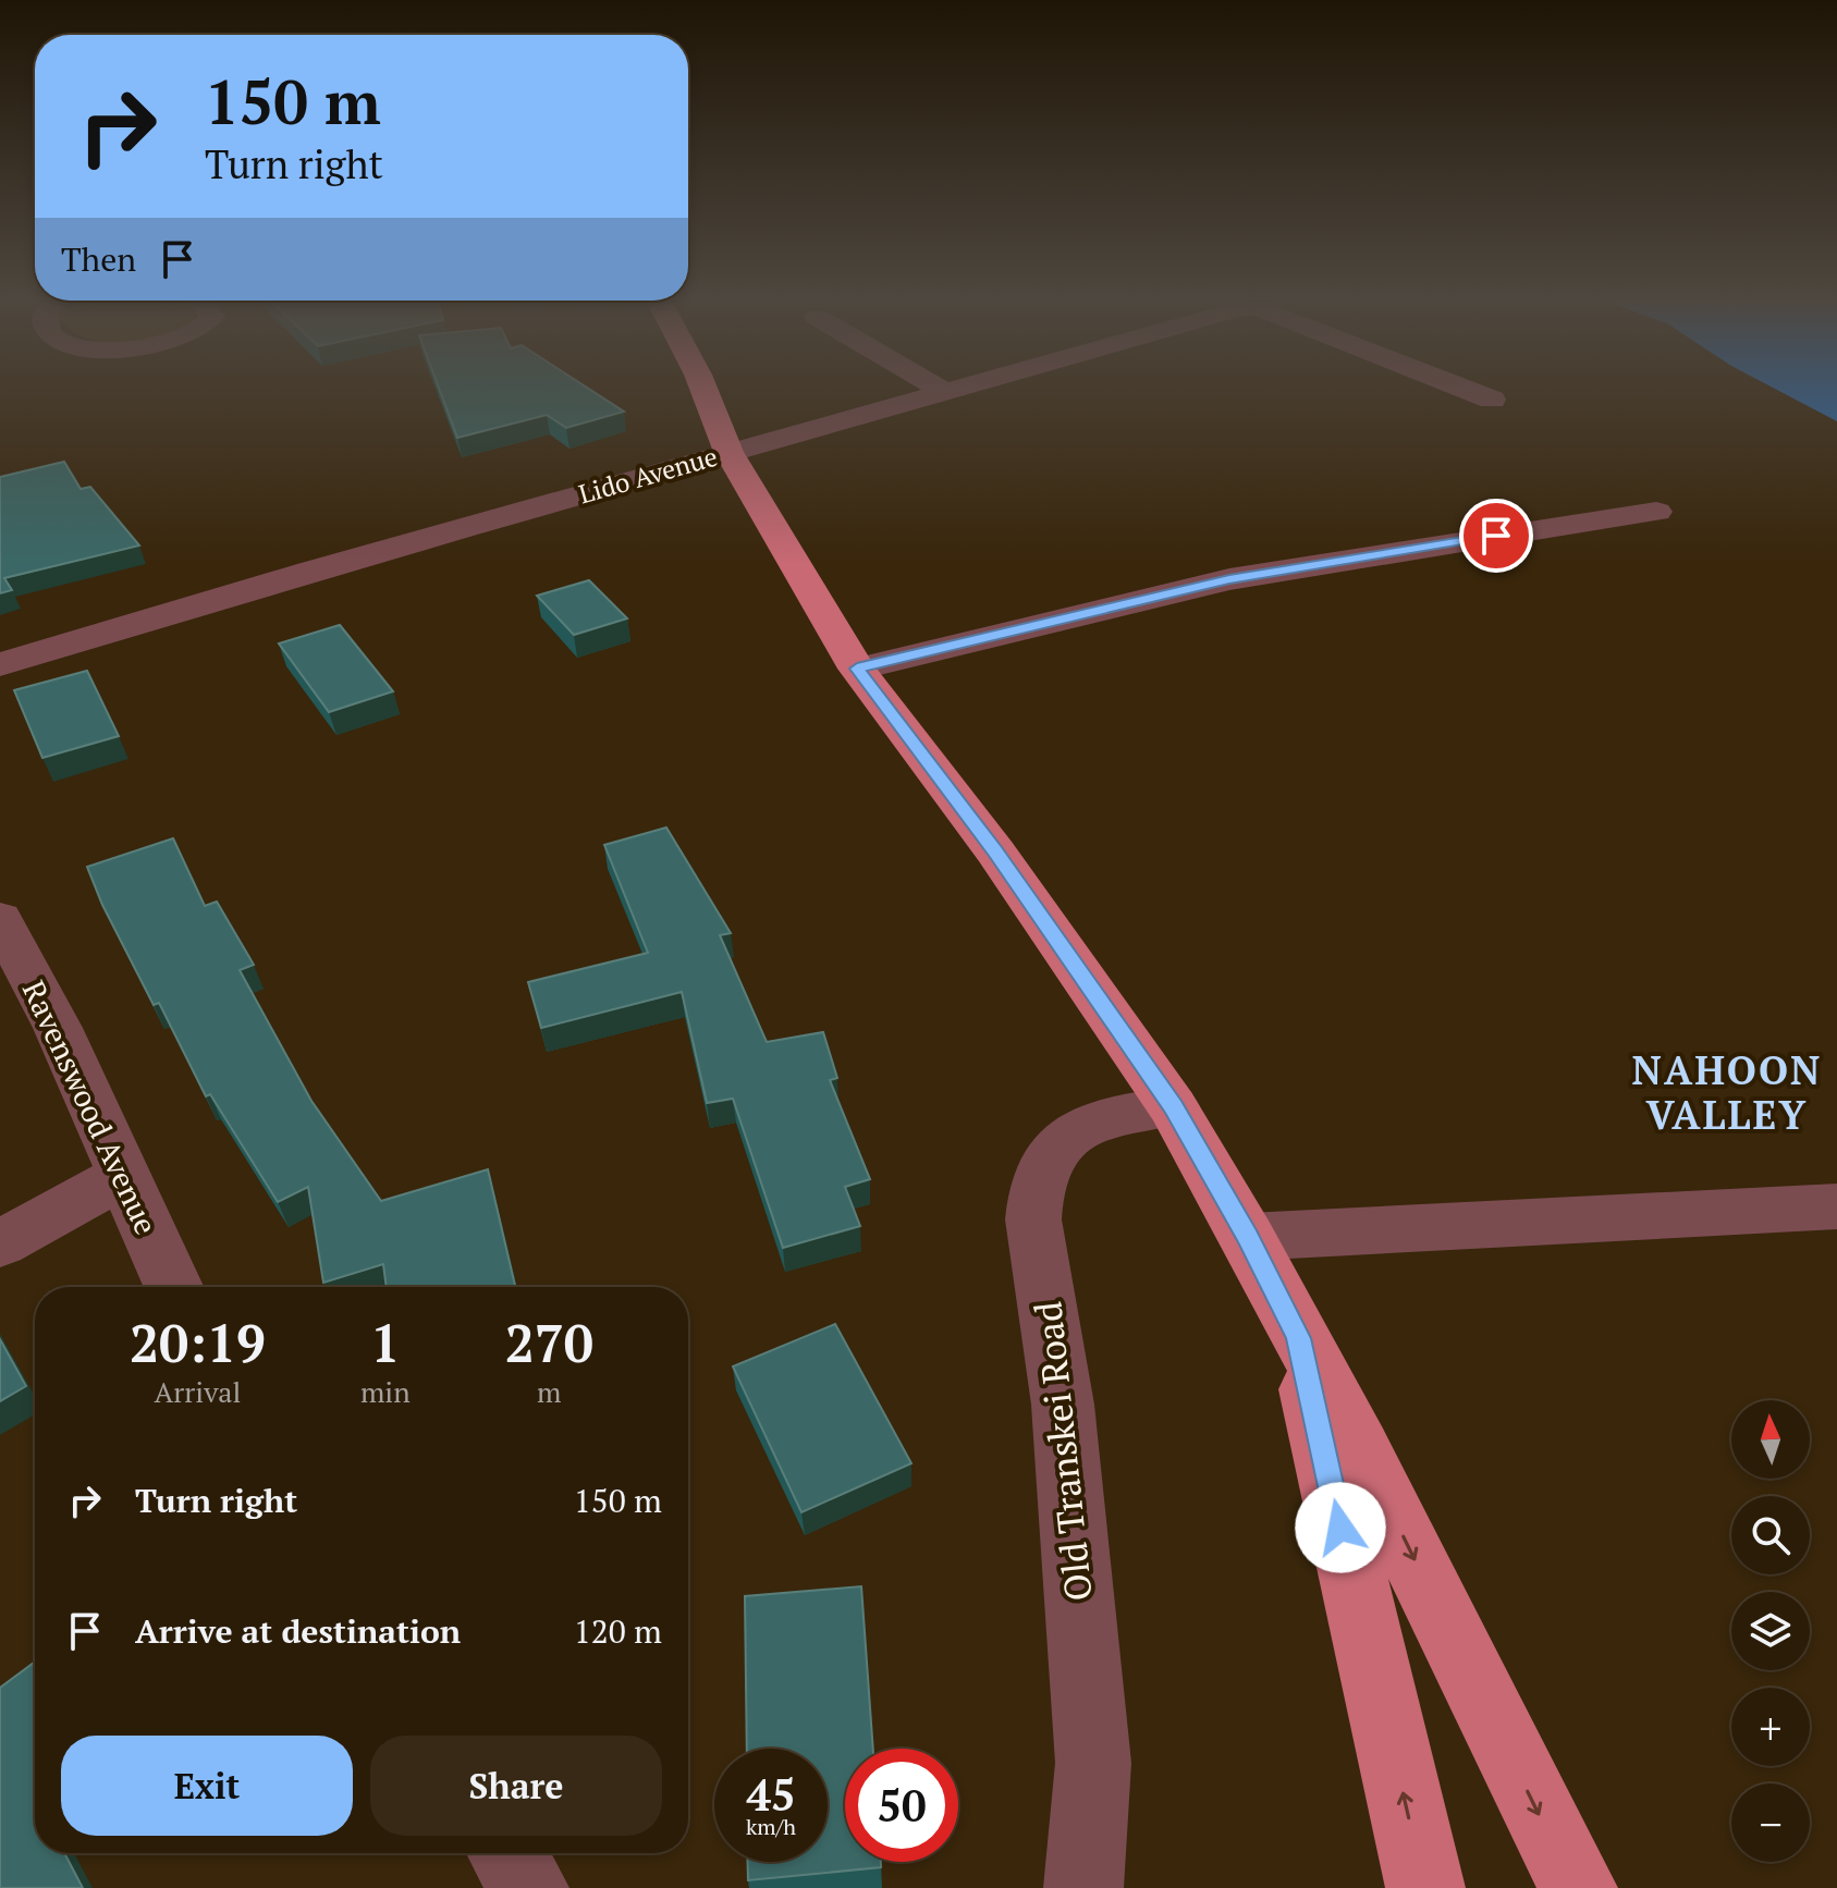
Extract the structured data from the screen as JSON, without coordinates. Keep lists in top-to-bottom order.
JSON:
{
  "streets": {
    "street": ["Lido Avenue", "Ravenswood Avenue", "Old Transkei Road"]
  },
  "districts": ["NAHOON VALLEY"],
  "north": "top",
  "page": {
    "turn": ["150 m", "Turn right"],
    "then": "Then",
    "eta": [
      "20:19",
      "Arrival",
      "1",
      "min",
      "270",
      "m"
    ],
    "map_buttons": ["+", "−"],
    "list": [
      {
        "name": "Turn right",
        "value": "150 m"
      },
      {
        "name": "Arrive at destination",
        "value": "120 m"
      }
    ],
    "buttons": ["Exit", "Share"],
    "speed": "45 km/h",
    "limit": "50"
  }
}
